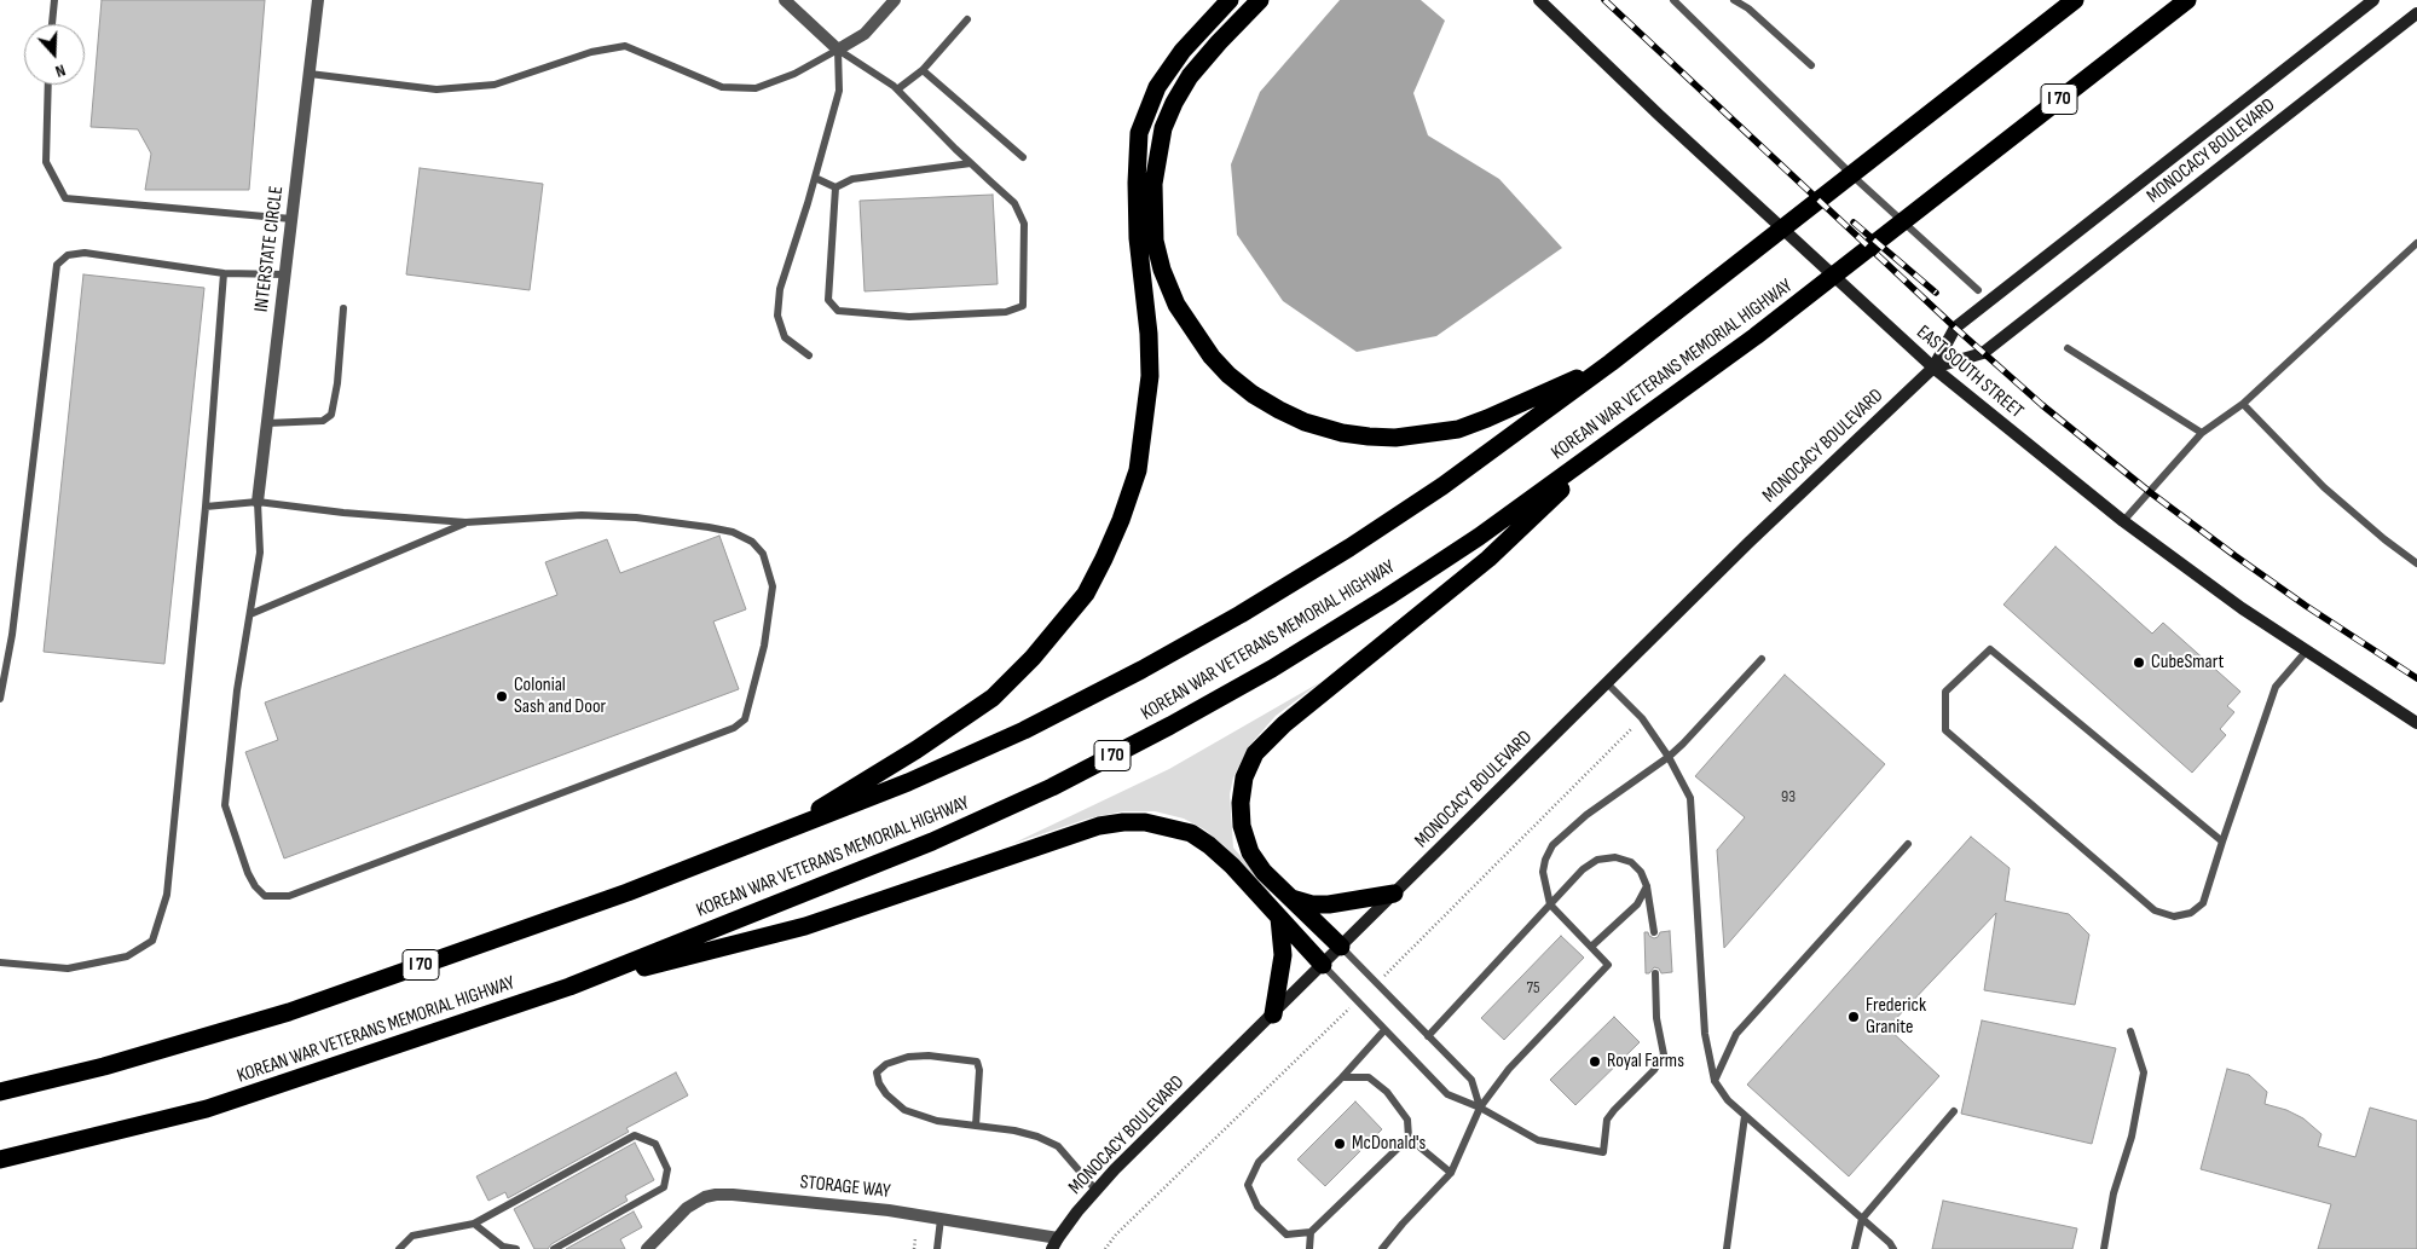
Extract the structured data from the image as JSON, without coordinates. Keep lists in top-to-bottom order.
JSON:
{
  "streets": {
    "highway": ["I 70", "KOREAN WAR VETERANS MEMORIAL HIGHWAY"],
    "main road": ["MONOCACY BOULEVARD", "EAST SOUTH STREET"],
    "street": ["INTERSTATE CIRCLE", "STORAGE WAY"]
  },
  "crossings": [
    ["MONOCACY BOULEVARD", "EAST SOUTH STREET"],
    ["MONOCACY BOULEVARD", "STORAGE WAY"]
  ],
  "places": [
    "CubeSmart",
    "Colonial Sash and Door",
    "Frederick Granite",
    "Royal Farms",
    "McDonald's"
  ],
  "house_numbers": ["93", "75"],
  "north": "bottom"
}
